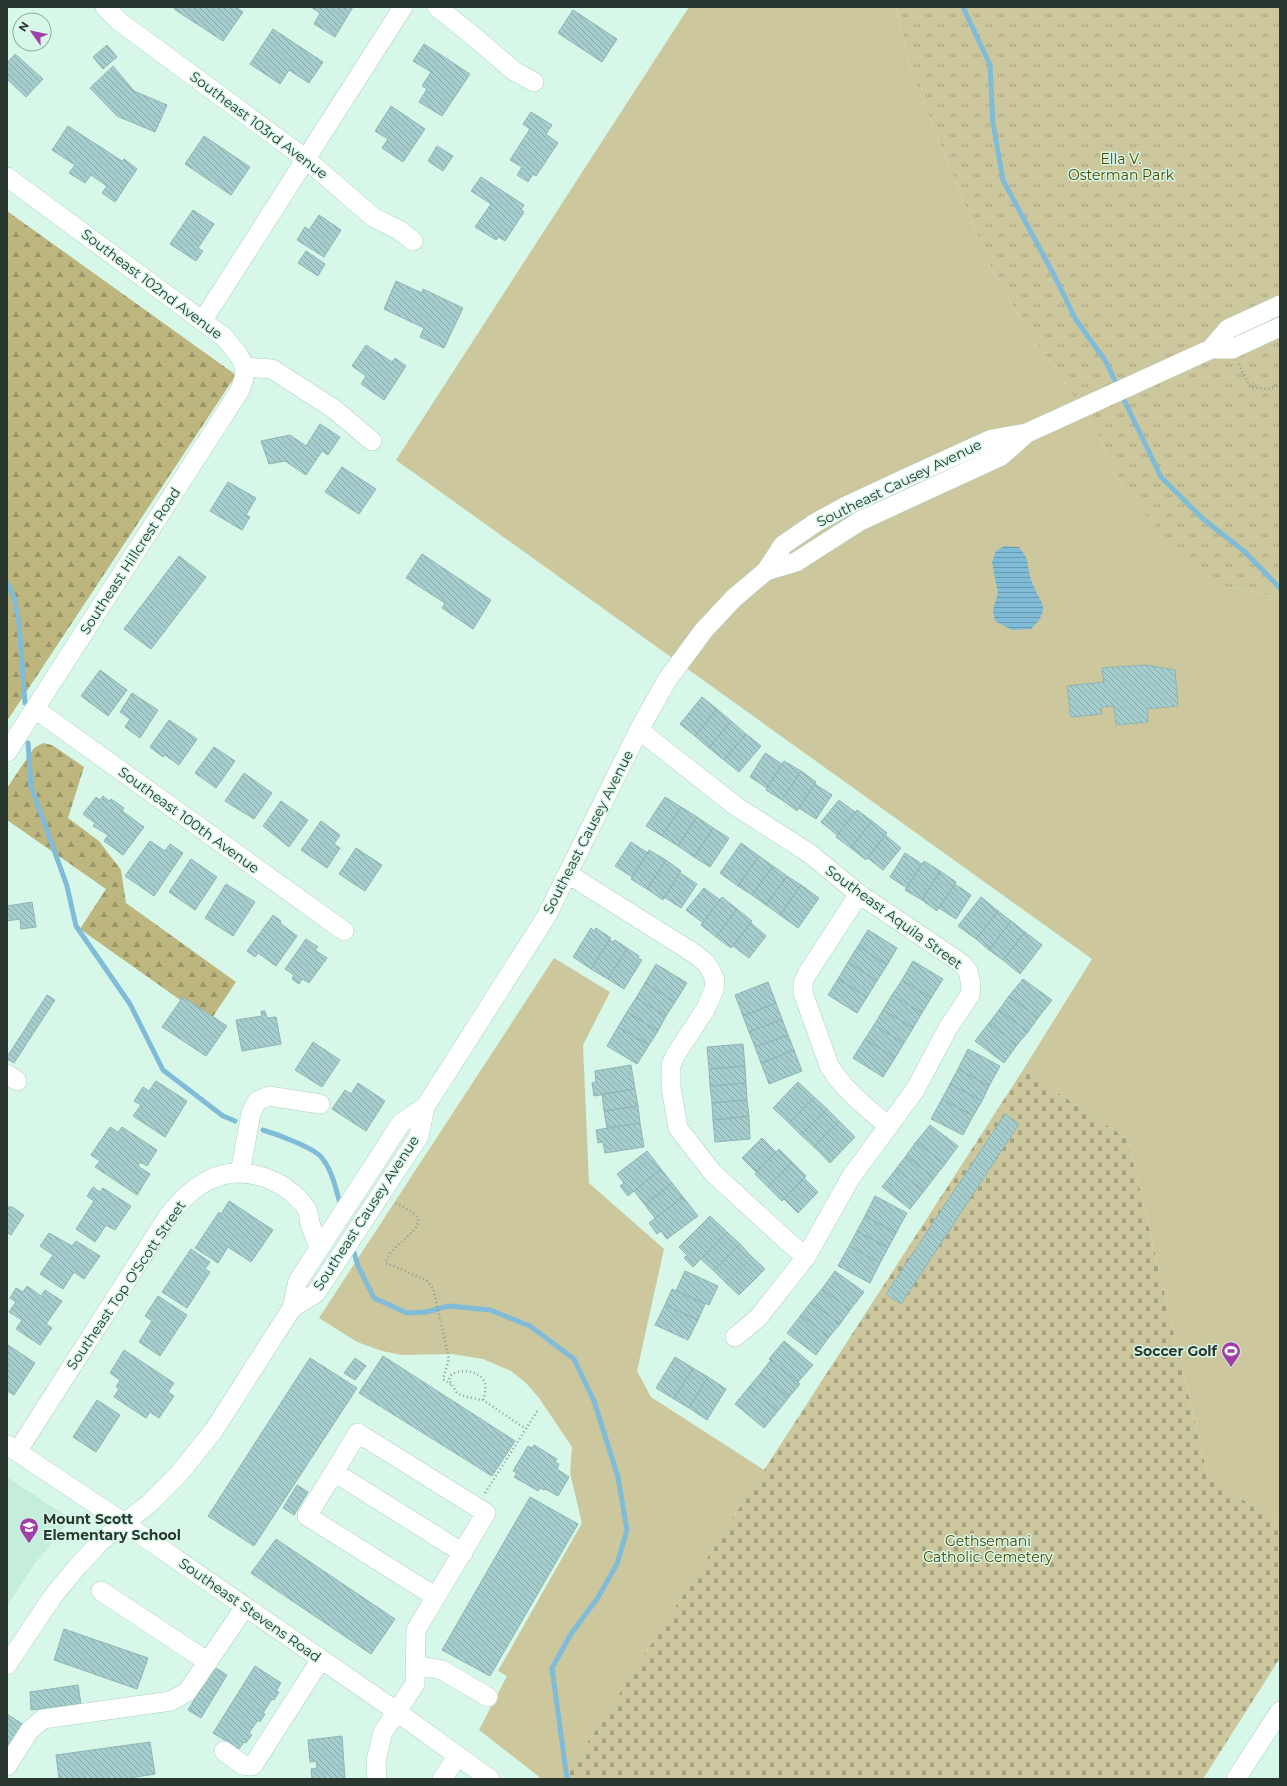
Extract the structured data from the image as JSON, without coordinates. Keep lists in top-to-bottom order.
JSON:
{
  "streets": {
    "street": [
      "Southeast 103rd Avenue",
      "Southeast 102nd Avenue",
      "Southeast Causey Avenue",
      "Southeast Hillcrest Road",
      "Southeast 100th Avenue",
      "Southeast Aquila Street",
      "Southeast Top O'Scott Street",
      "Southeast Stevens Road"
    ]
  },
  "crossings": [
    ["Southeast 102nd Avenue", "Southeast Hillcrest Road"],
    ["Southeast Causey Avenue", "Southeast Aquila Street"],
    ["Southeast Causey Avenue", "Southeast Top O'Scott Street"],
    ["Southeast Causey Avenue", "Southeast Stevens Road"],
    ["Southeast Hillcrest Road", "Southeast 100th Avenue"],
    ["Southeast Top O'Scott Street", "Southeast Stevens Road"]
  ],
  "parks": ["Ella V. Osterman Park", "Gethsemani Catholic Cemetery"],
  "places": {
    "sports": ["Soccer Golf"],
    "school or university": ["Mount Scott Elementary School"]
  },
  "north": "top left"
}
